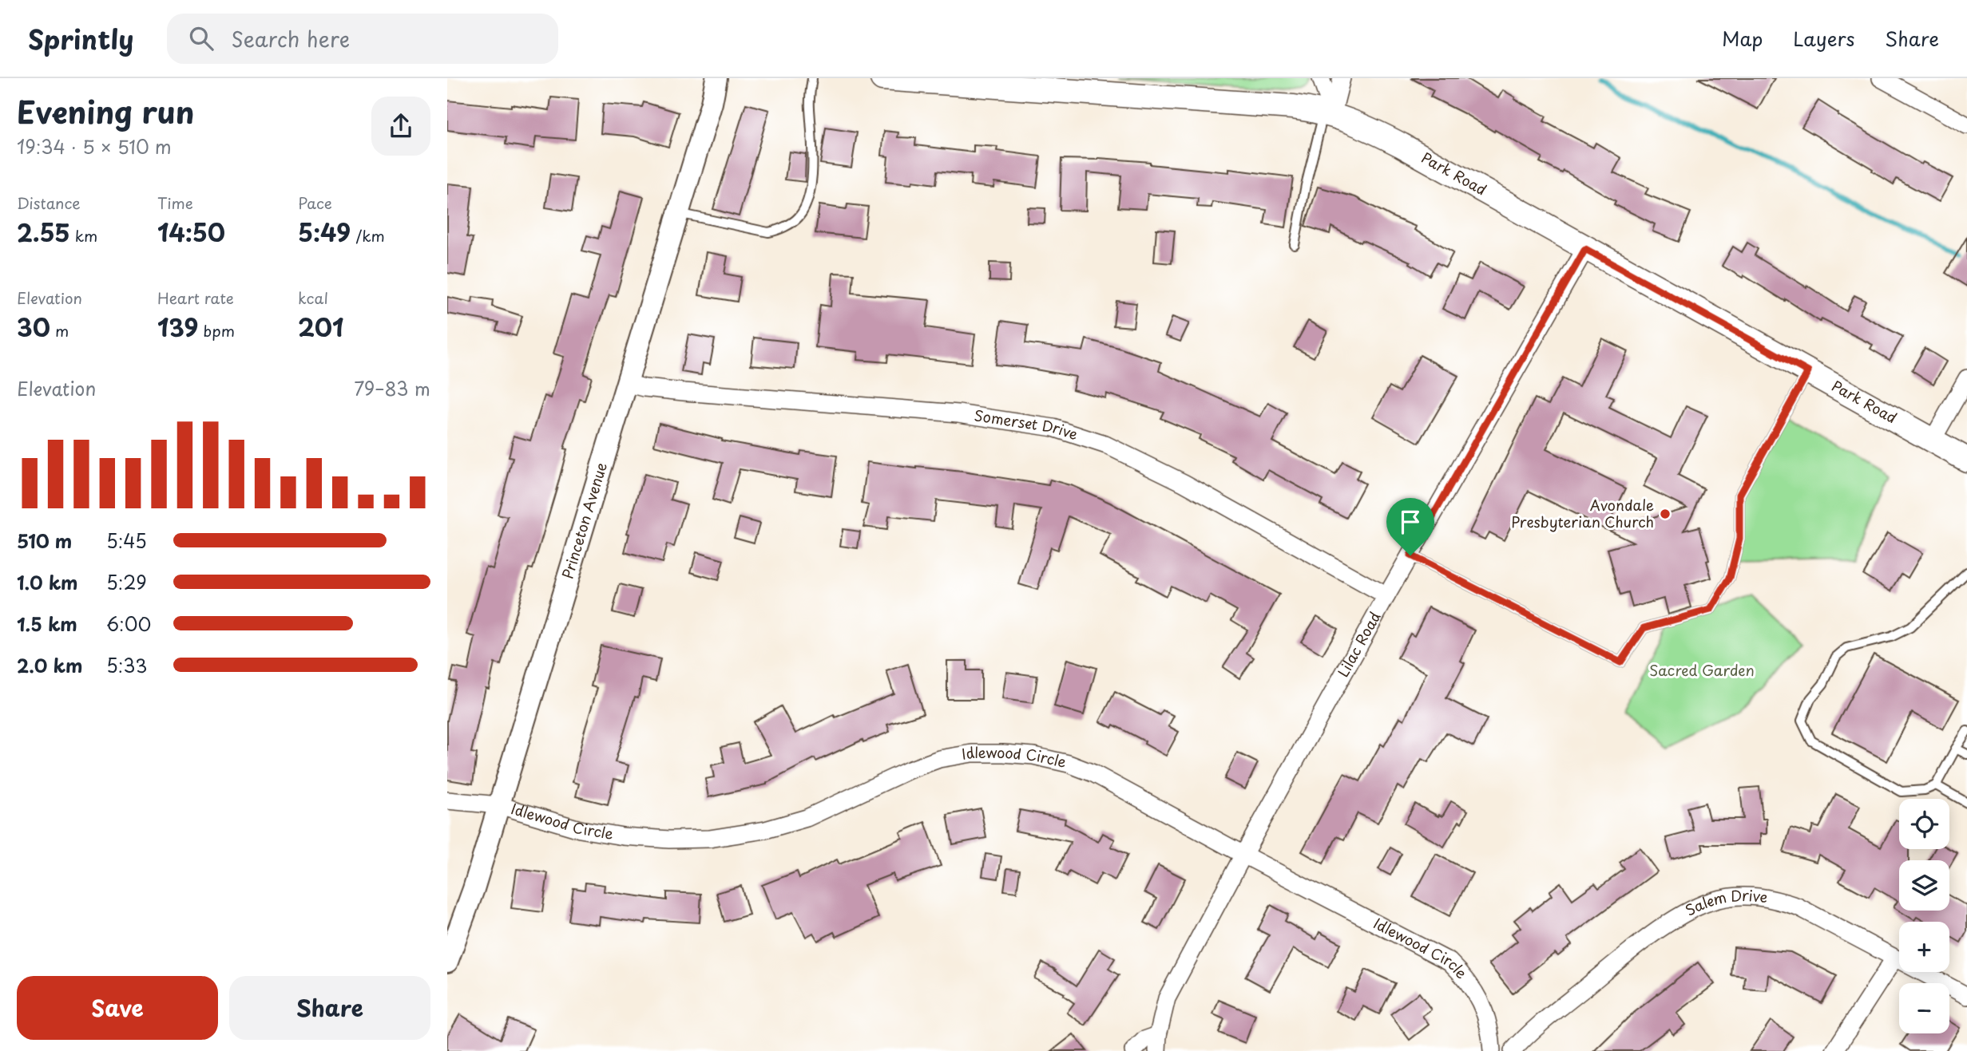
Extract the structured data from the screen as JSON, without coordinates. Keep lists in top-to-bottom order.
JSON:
{
  "streets": {
    "main road": ["Park Road"],
    "street": [
      "Somerset Drive",
      "Princeton Avenue",
      "Lilac Road",
      "Idlewood Circle",
      "Salem Drive"
    ]
  },
  "crossings": [
    ["Park Road", "Lilac Road"],
    ["Somerset Drive", "Princeton Avenue"],
    ["Somerset Drive", "Lilac Road"],
    ["Princeton Avenue", "Idlewood Circle"],
    ["Lilac Road", "Idlewood Circle"]
  ],
  "parks": ["Sacred Garden"],
  "places": ["Avondale Presbyterian Church"],
  "page": {
    "header": "Sprintly",
    "search": "Search here",
    "nav": ["Map", "Layers", "Share"],
    "heading": ["Evening run", "19:34 · 5 × 510 m"],
    "stats": [
      ["Distance", "2.55 km"],
      ["Time", "14:50"],
      ["Pace", "5:49 /km"],
      ["Elevation", "30 m"],
      ["Heart rate", "139 bpm"],
      ["kcal", "201"]
    ],
    "chart": ["Elevation", "79–83 m"],
    "list": [
      {
        "name": "510 m",
        "note": "5:45"
      },
      {
        "name": "1.0 km",
        "note": "5:29"
      },
      {
        "name": "1.5 km",
        "note": "6:00"
      },
      {
        "name": "2.0 km",
        "note": "5:33"
      }
    ],
    "map_buttons": ["+", "−"],
    "buttons": ["Save", "Share"]
  }
}
